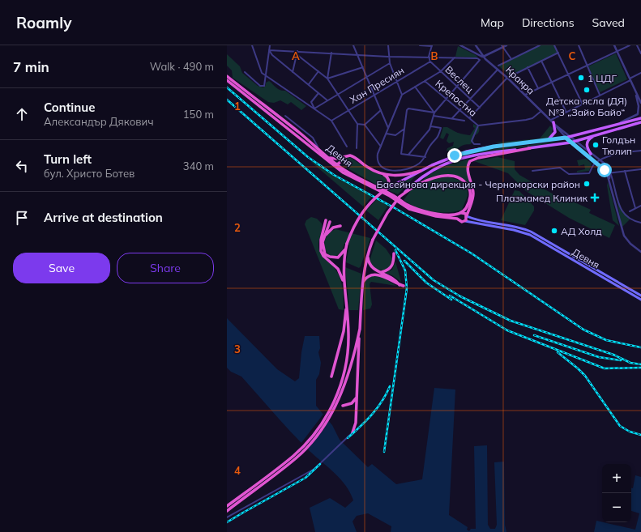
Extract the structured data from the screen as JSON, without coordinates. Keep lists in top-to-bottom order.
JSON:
{
  "streets": {
    "highway": ["Девня"],
    "street": [
      "Веслец",
      "Кракра",
      "Хан Пресиян",
      "Крепостна"
    ]
  },
  "crossings": [
    ["Веслец", "Хан Пресиян"]
  ],
  "places": {
    "other": [
      "1 ЦДГ",
      "Детска ясла (ДЯ) №3 „Зайо Байо“",
      "Голдън Тюлип",
      "Басейнова дирекция - Черноморски район",
      "АД Холд"
    ],
    "health": ["Плазмамед Клиник"]
  },
  "page": {
    "header": "Roamly",
    "nav": ["Map", "Directions", "Saved"],
    "heading": ["7 min", "Walk · 490 m"],
    "list": [
      ["Continue", "Александър Дякович", "150 m"],
      ["Turn left", "бул. Христо Ботев", "340 m"],
      "Arrive at destination"
    ],
    "buttons": ["Save", "Share"],
    "map_buttons": ["+", "−"]
  },
  "grid": {
    "columns": ["A", "B", "C"],
    "rows": [
      "1",
      "2",
      "3",
      "4"
    ]
  }
}
